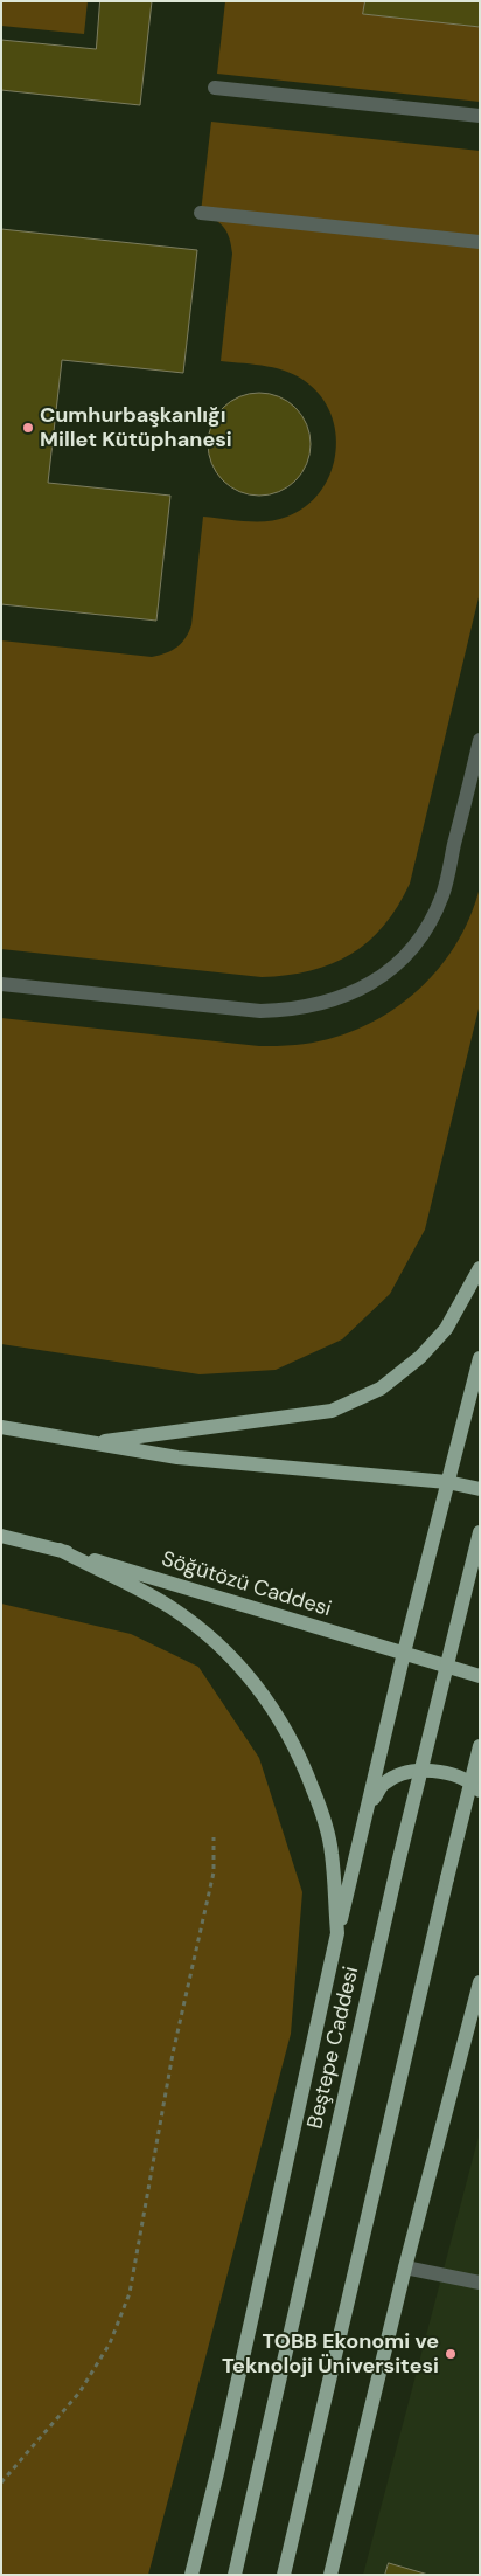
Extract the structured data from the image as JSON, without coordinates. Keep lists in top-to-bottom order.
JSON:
{
  "streets": {
    "main road": ["Söğütözü Caddesi", "Beştepe Caddesi"]
  },
  "places": ["Cumhurbaşkanlığı Millet Kütüphanesi", "TOBB Ekonomi ve Teknoloji Üniversitesi"]
}
